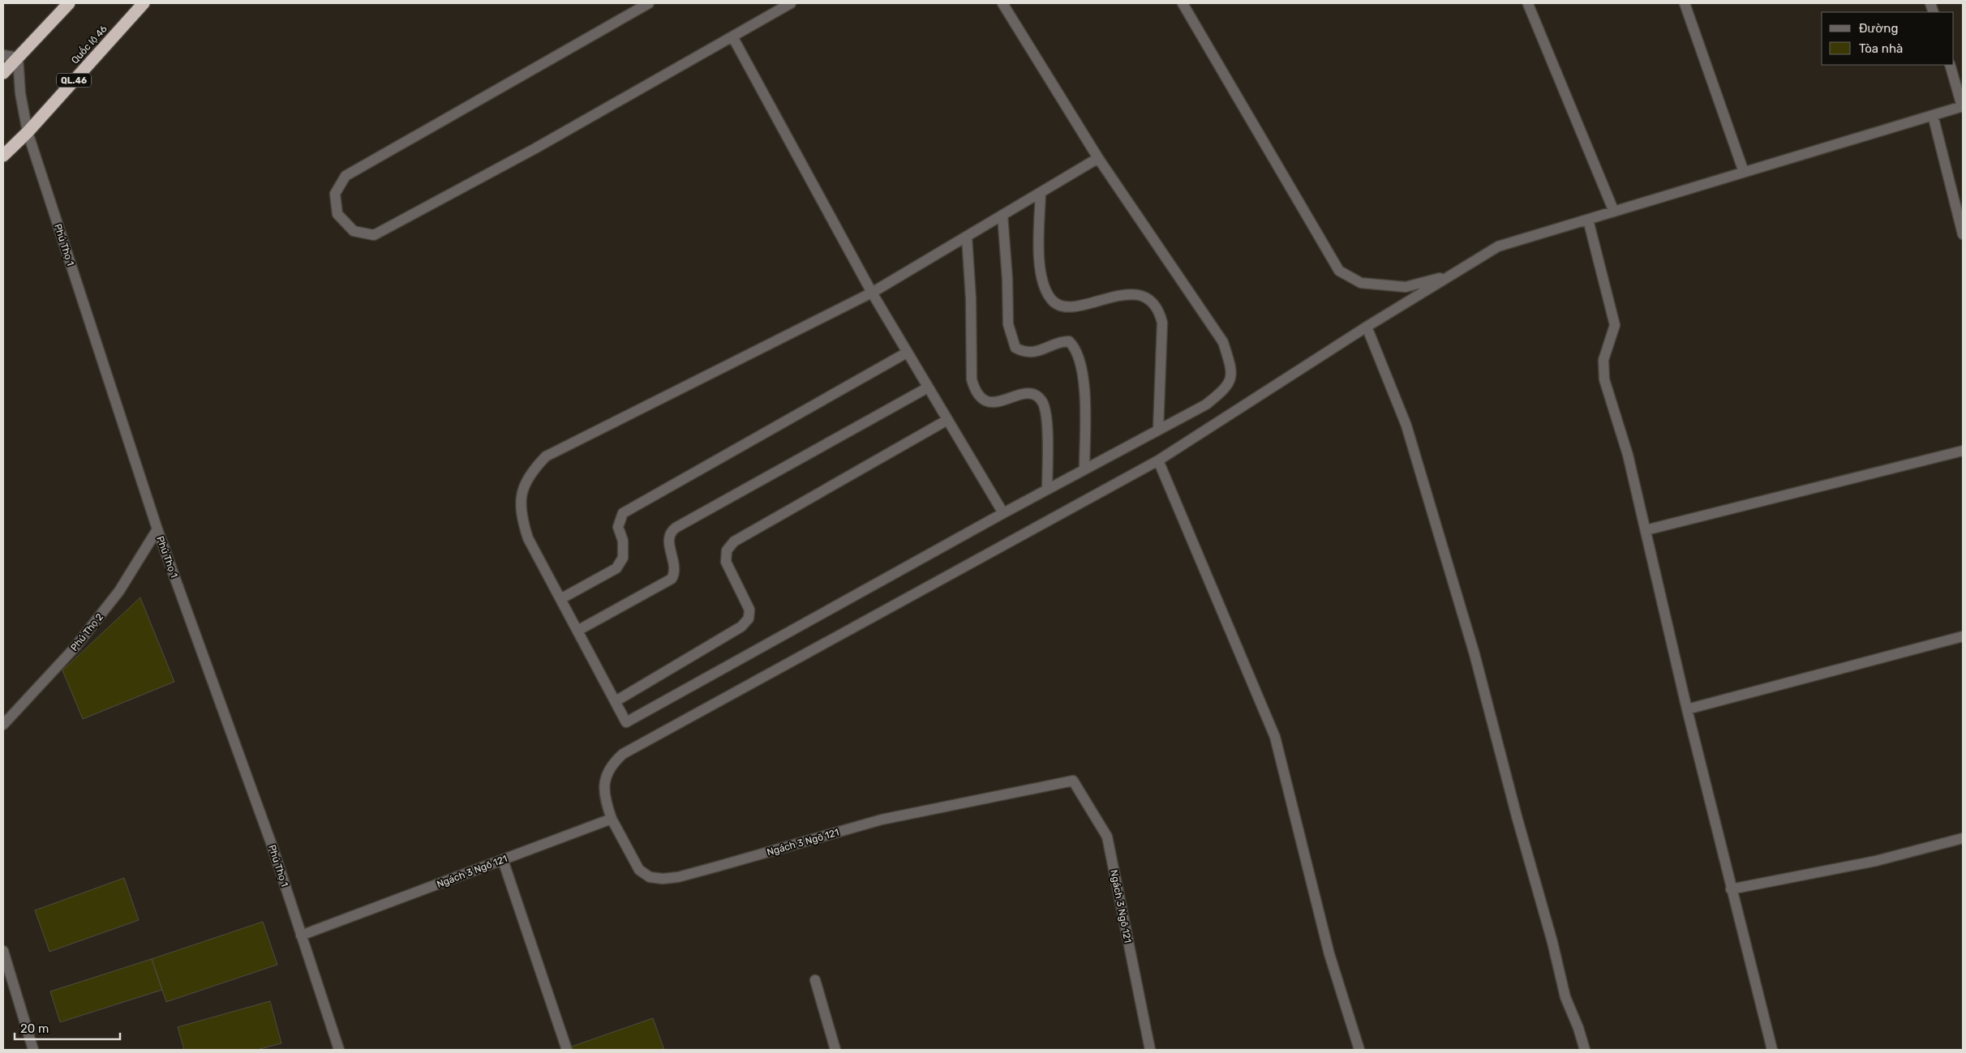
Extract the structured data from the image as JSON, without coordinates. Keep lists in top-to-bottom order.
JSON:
{
  "streets": {
    "highway": ["Quốc lộ 46", "QL.46"],
    "street": ["Phú Thọ 1", "Phú Thọ 2", "Ngách 3 Ngõ 121"]
  },
  "crossings": [
    ["Quốc lộ 46", "Phú Thọ 1"],
    ["Phú Thọ 1", "Phú Thọ 2"],
    ["Phú Thọ 1", "Ngách 3 Ngõ 121"]
  ],
  "legend": ["Đường", "Tòa nhà"],
  "scale_bar": "20 m"
}
